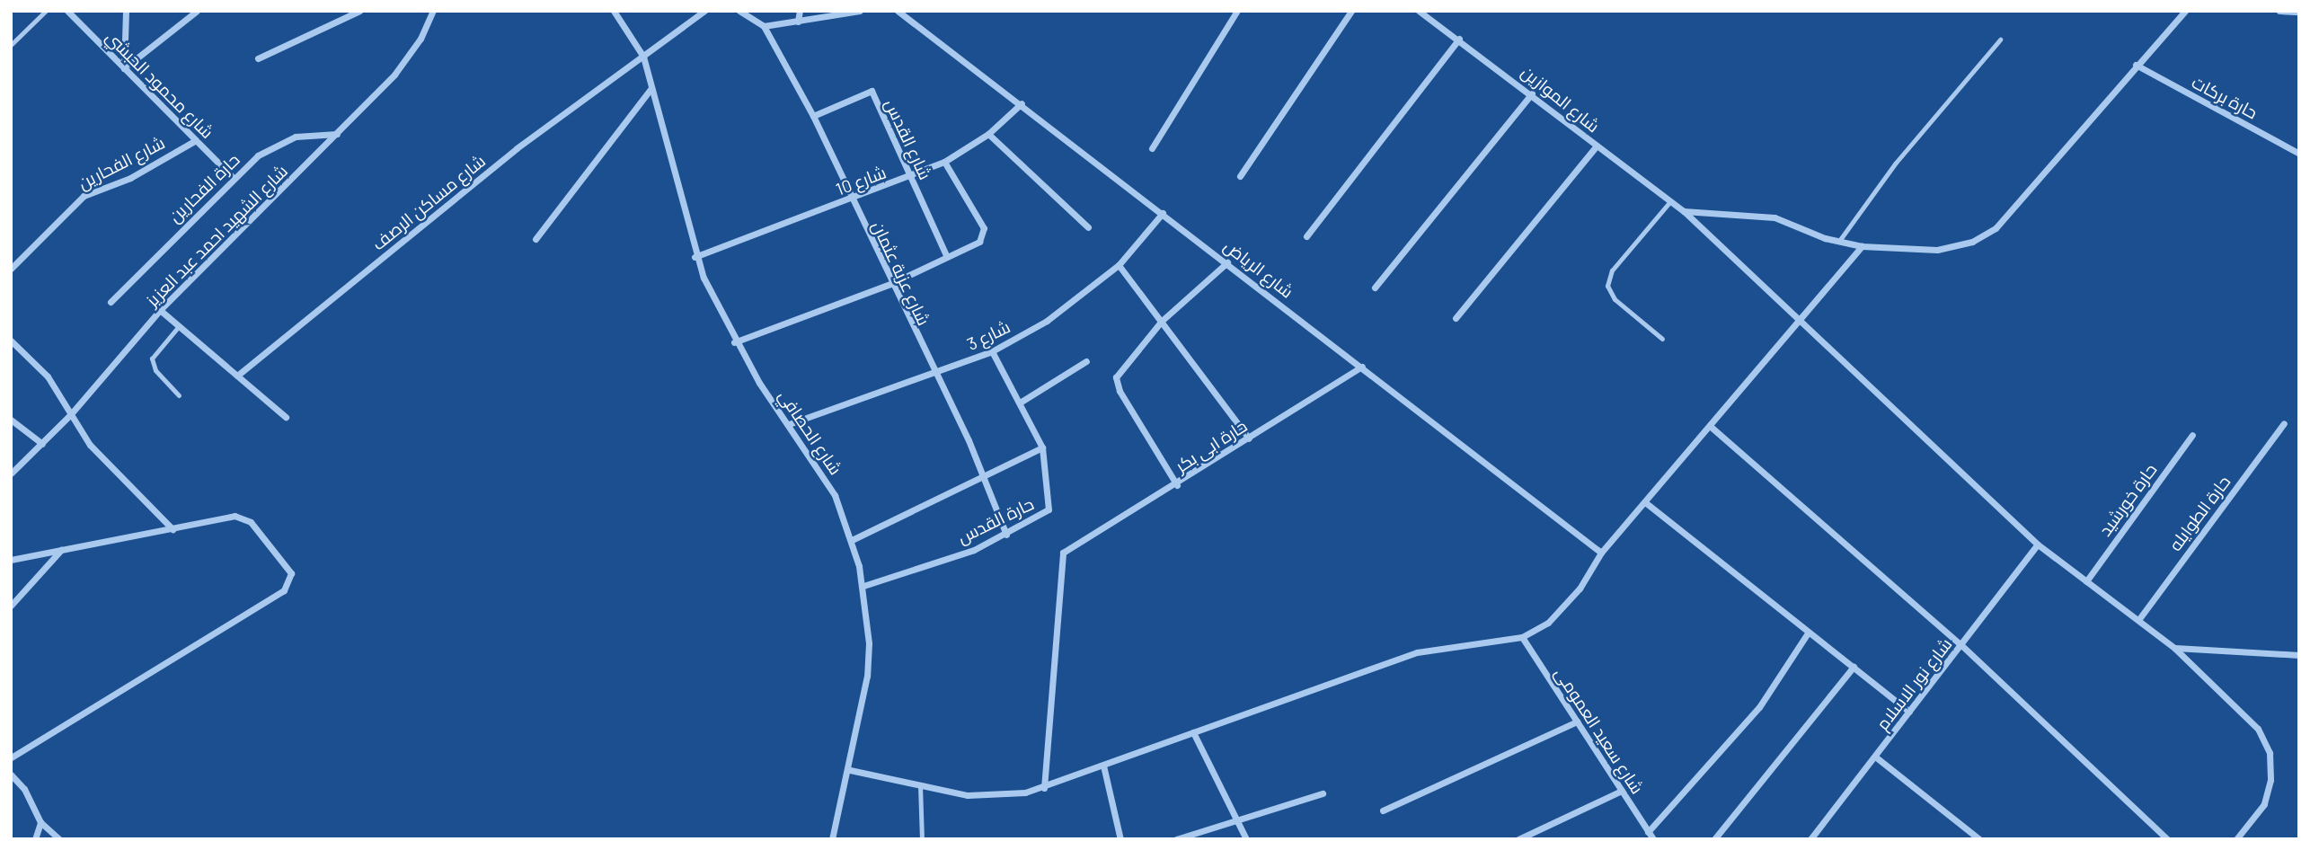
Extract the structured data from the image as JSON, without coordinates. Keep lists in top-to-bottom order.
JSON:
{
  "streets": {
    "street": [
      "شارع محمود الحبشي",
      "حارة بركات",
      "شارع الموازين",
      "شارع القدس",
      "شارع الفحارين",
      "شارع 10",
      "حارة الفحارين",
      "شارع مساكن الرصف",
      "شارع الشهيد احمد عبد العزيز",
      "شارع الرياض",
      "شارع عزبة عثمان",
      "شارع 3",
      "شارع الحصافي",
      "حارة ابى بكر",
      "حارة خورشيد",
      "حارة الطوايله",
      "حارة القدس",
      "شارع نور الاسلام",
      "شارع سعيد العمومى"
    ]
  },
  "crossings": [
    ["شارع محمود الحبشي", "شارع الفحارين"],
    ["شارع محمود الحبشي", "حارة الفحارين"],
    ["شارع الموازين", "حارة خورشيد"],
    ["شارع الموازين", "حارة الطوايله"],
    ["شارع الموازين", "شارع نور الاسلام"],
    ["شارع القدس", "شارع 10"],
    ["شارع القدس", "شارع عزبة عثمان"],
    ["شارع 10", "شارع الرياض"],
    ["شارع 10", "شارع عزبة عثمان"],
    ["شارع 10", "شارع الحصافي"],
    ["حارة الفحارين", "شارع الشهيد احمد عبد العزيز"],
    ["شارع مساكن الرصف", "شارع الحصافي"],
    ["شارع الرياض", "شارع 3"],
    ["شارع الرياض", "حارة ابى بكر"],
    ["شارع عزبة عثمان", "شارع 3"],
    ["شارع عزبة عثمان", "حارة القدس"],
    ["شارع 3", "شارع الحصافي"],
    ["شارع 3", "حارة القدس"],
    ["شارع الحصافي", "حارة القدس"]
  ]
}
